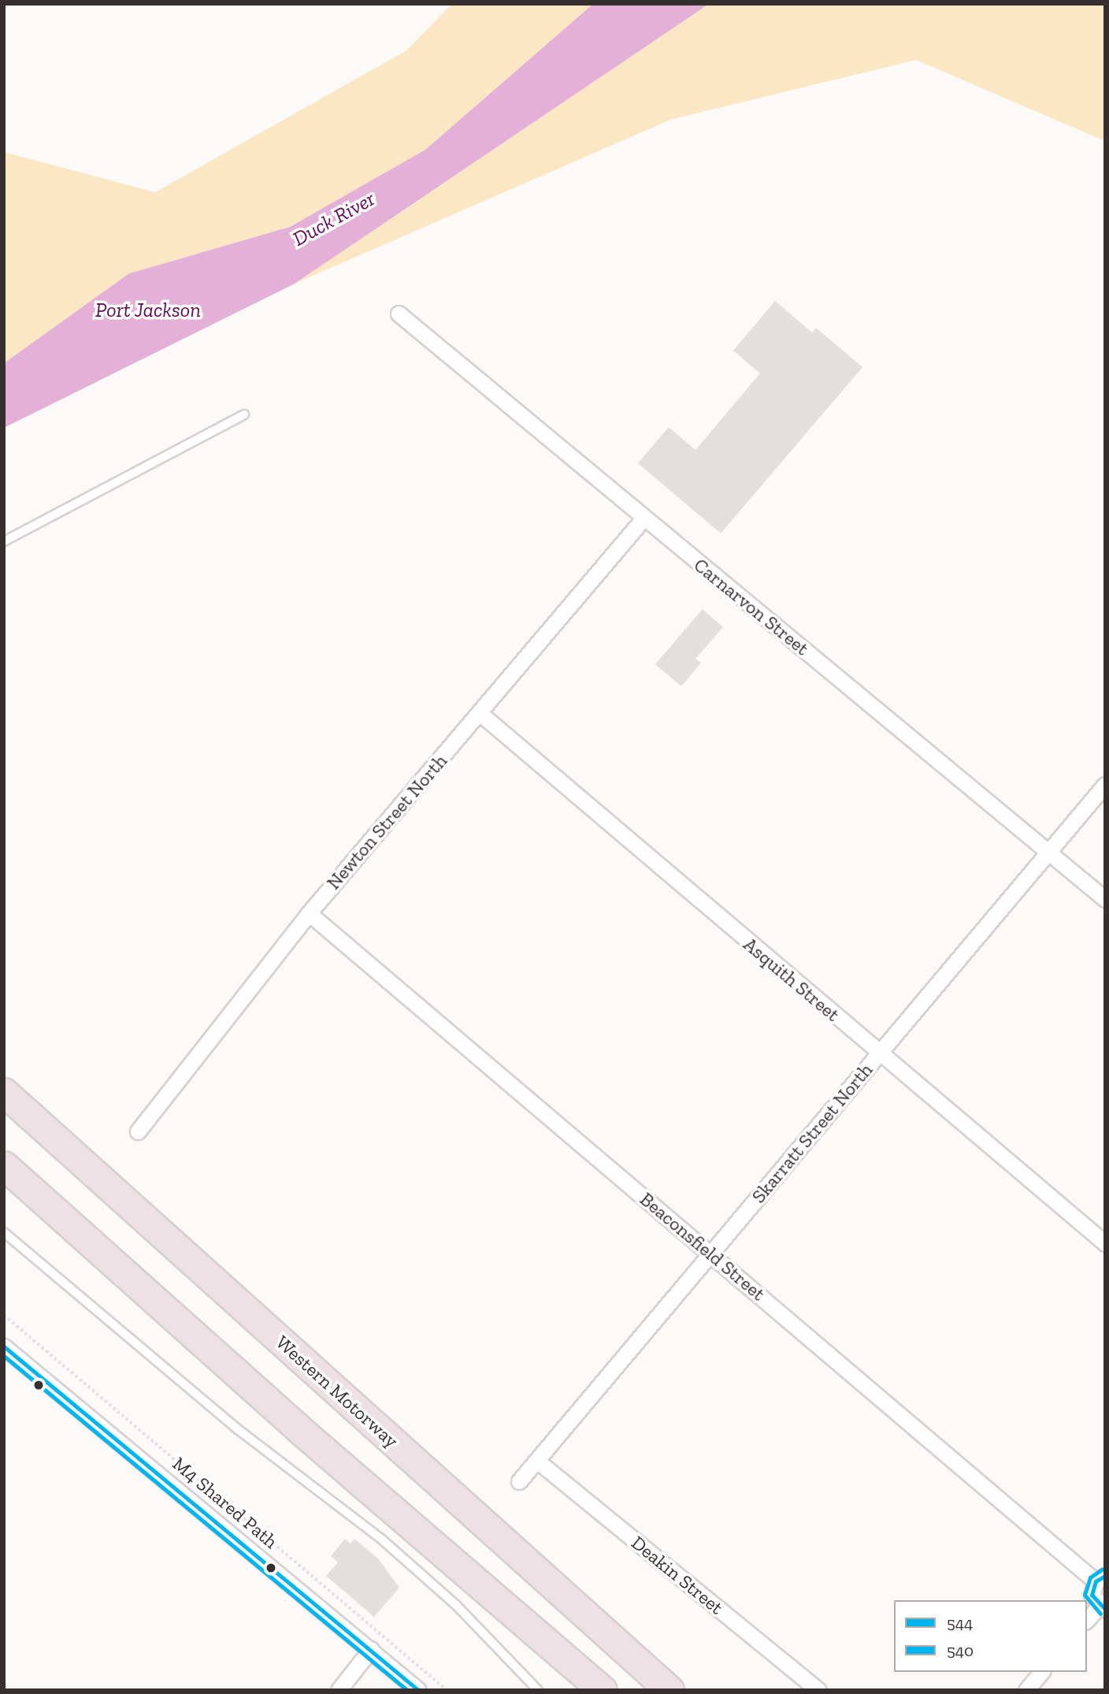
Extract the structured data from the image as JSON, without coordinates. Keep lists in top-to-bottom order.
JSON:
{
  "streets": {
    "highway": ["Western Motorway"],
    "street": [
      "Carnarvon Street",
      "Newton Street North",
      "Asquith Street",
      "Skarratt Street North",
      "Beaconsfield Street",
      "Deakin Street"
    ],
    "path": ["M4 Shared Path"]
  },
  "crossings": [
    ["Carnarvon Street", "Newton Street North"],
    ["Carnarvon Street", "Skarratt Street North"],
    ["Newton Street North", "Asquith Street"],
    ["Newton Street North", "Beaconsfield Street"],
    ["Asquith Street", "Skarratt Street North"],
    ["Skarratt Street North", "Beaconsfield Street"],
    ["Skarratt Street North", "Deakin Street"]
  ],
  "water": ["Duck River", "Port Jackson"],
  "lines": ["transit line 544", "transit line 540"],
  "legend": ["544", "540"]
}
